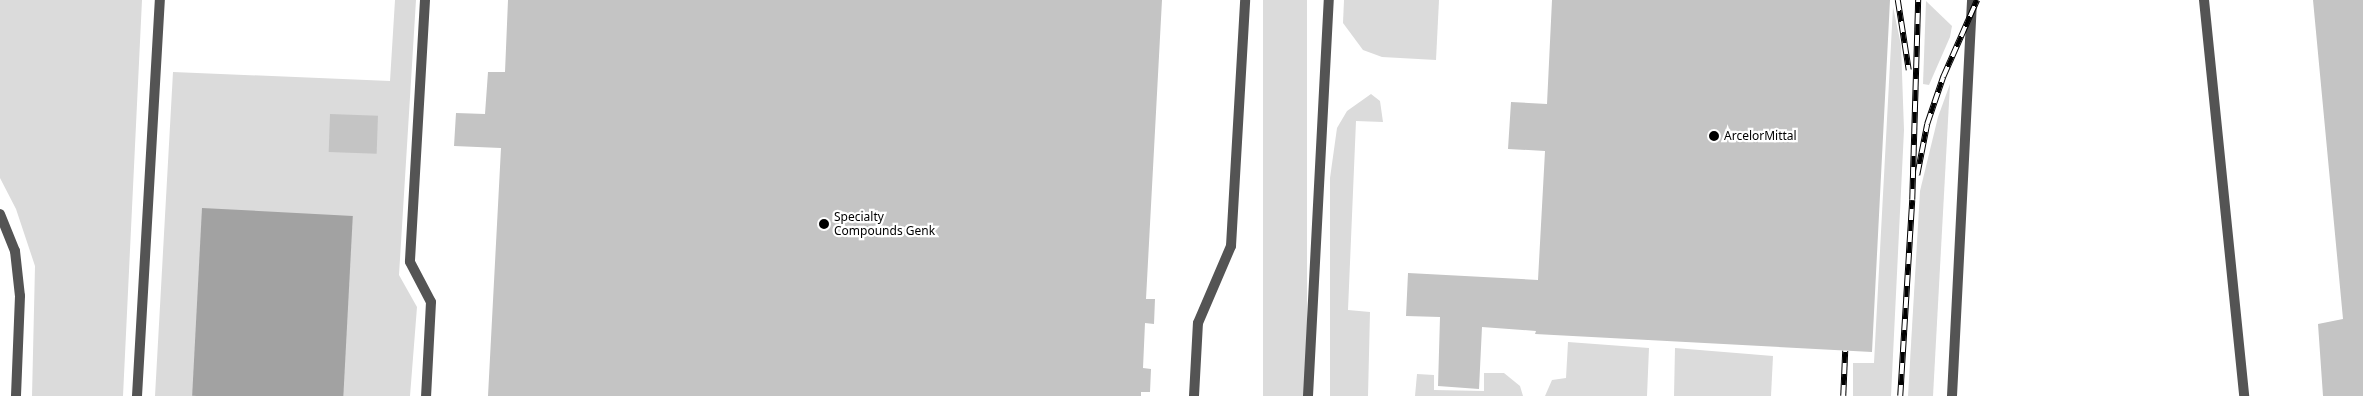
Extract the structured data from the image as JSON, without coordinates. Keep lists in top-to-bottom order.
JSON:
{
  "places": ["ArcelorMittal", "Specialty Compounds Genk"]
}
